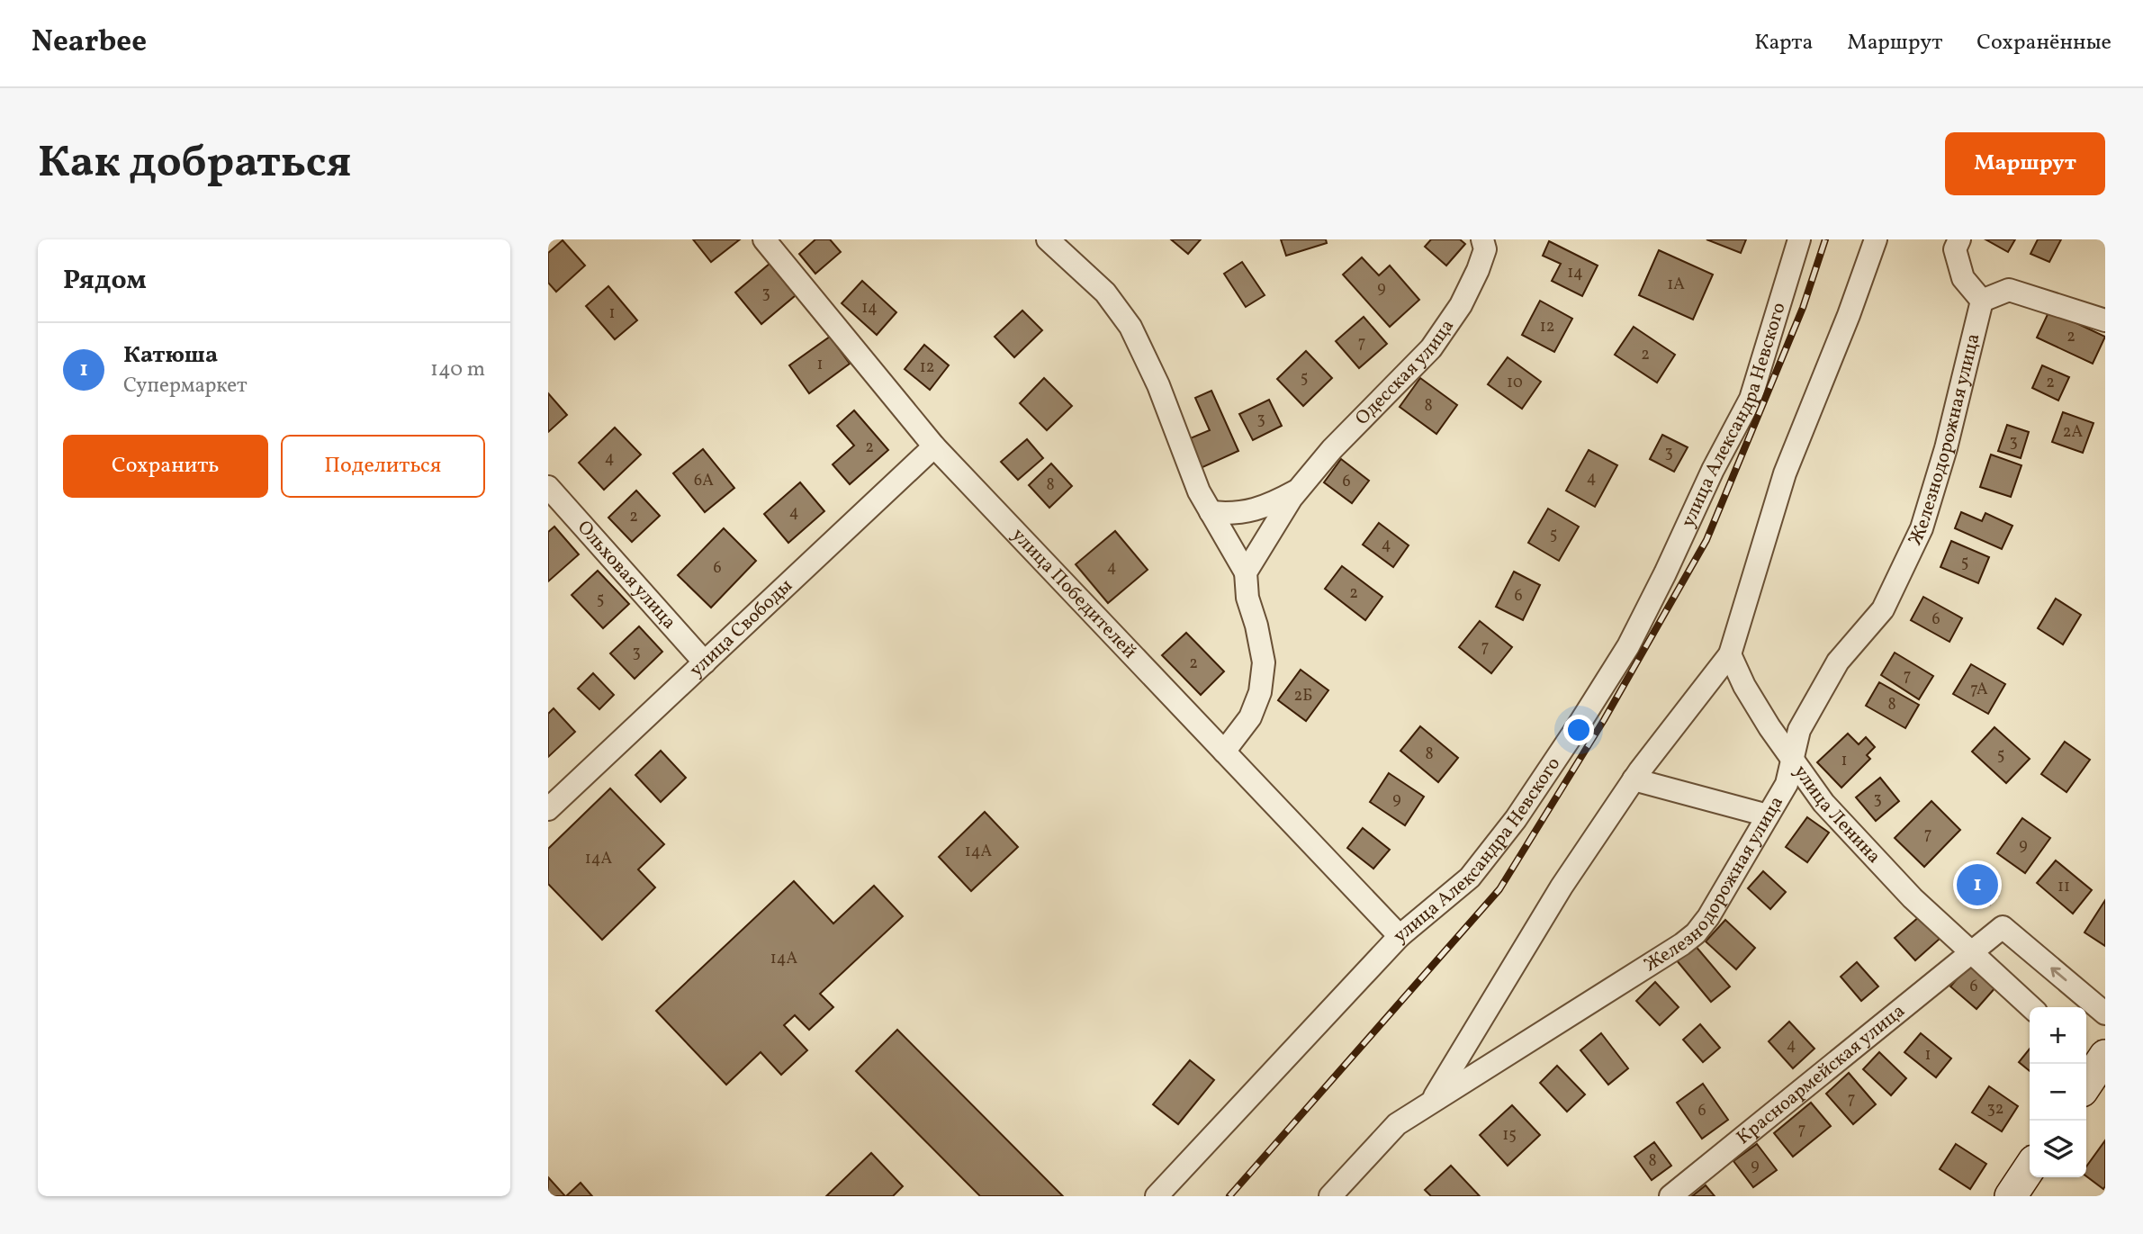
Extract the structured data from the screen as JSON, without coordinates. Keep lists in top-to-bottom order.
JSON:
{
  "streets": {
    "street": [
      "Одесская улица",
      "улица Александра Невского",
      "Железнодорожная улица",
      "Ольховая улица",
      "улица Победителей",
      "улица Свободы",
      "улица Ленина",
      "Красноармейская улица"
    ]
  },
  "crossings": [
    ["улица Александра Невского", "улица Победителей"],
    ["Железнодорожная улица", "улица Ленина"],
    ["Ольховая улица", "улица Свободы"],
    ["улица Победителей", "улица Свободы"],
    ["улица Ленина", "Красноармейская улица"]
  ],
  "house_numbers": [
    "14",
    "1А",
    "9",
    "3",
    "14",
    "1",
    "12",
    "2",
    "7",
    "2",
    "1",
    "12",
    "5",
    "10",
    "2",
    "8",
    "3",
    "2А",
    "3",
    "2",
    "3",
    "4",
    "4",
    "6А",
    "6",
    "8",
    "4",
    "2",
    "5",
    "4",
    "5",
    "4",
    "6",
    "2",
    "6",
    "5",
    "6",
    "7",
    "3",
    "2",
    "7",
    "7А",
    "2Б",
    "8",
    "8",
    "5",
    "1",
    "9",
    "3",
    "7",
    "9",
    "14А",
    "14А",
    "11",
    "14А",
    "6",
    "4",
    "1",
    "7",
    "32",
    "6",
    "7",
    "15",
    "8",
    "9"
  ],
  "page": {
    "header": "Nearbee",
    "nav": ["Карта", "Маршрут", "Сохранённые"],
    "buttons": [
      "Маршрут",
      ["Сохранить", "Поделиться"]
    ],
    "title": "Как добраться",
    "heading": "Рядом",
    "list": [
      {
        "mark": "1",
        "name": "Катюша",
        "note": "Супермаркет",
        "value": "140 m"
      }
    ],
    "pins": "1",
    "map_buttons": ["+", "−"]
  }
}
